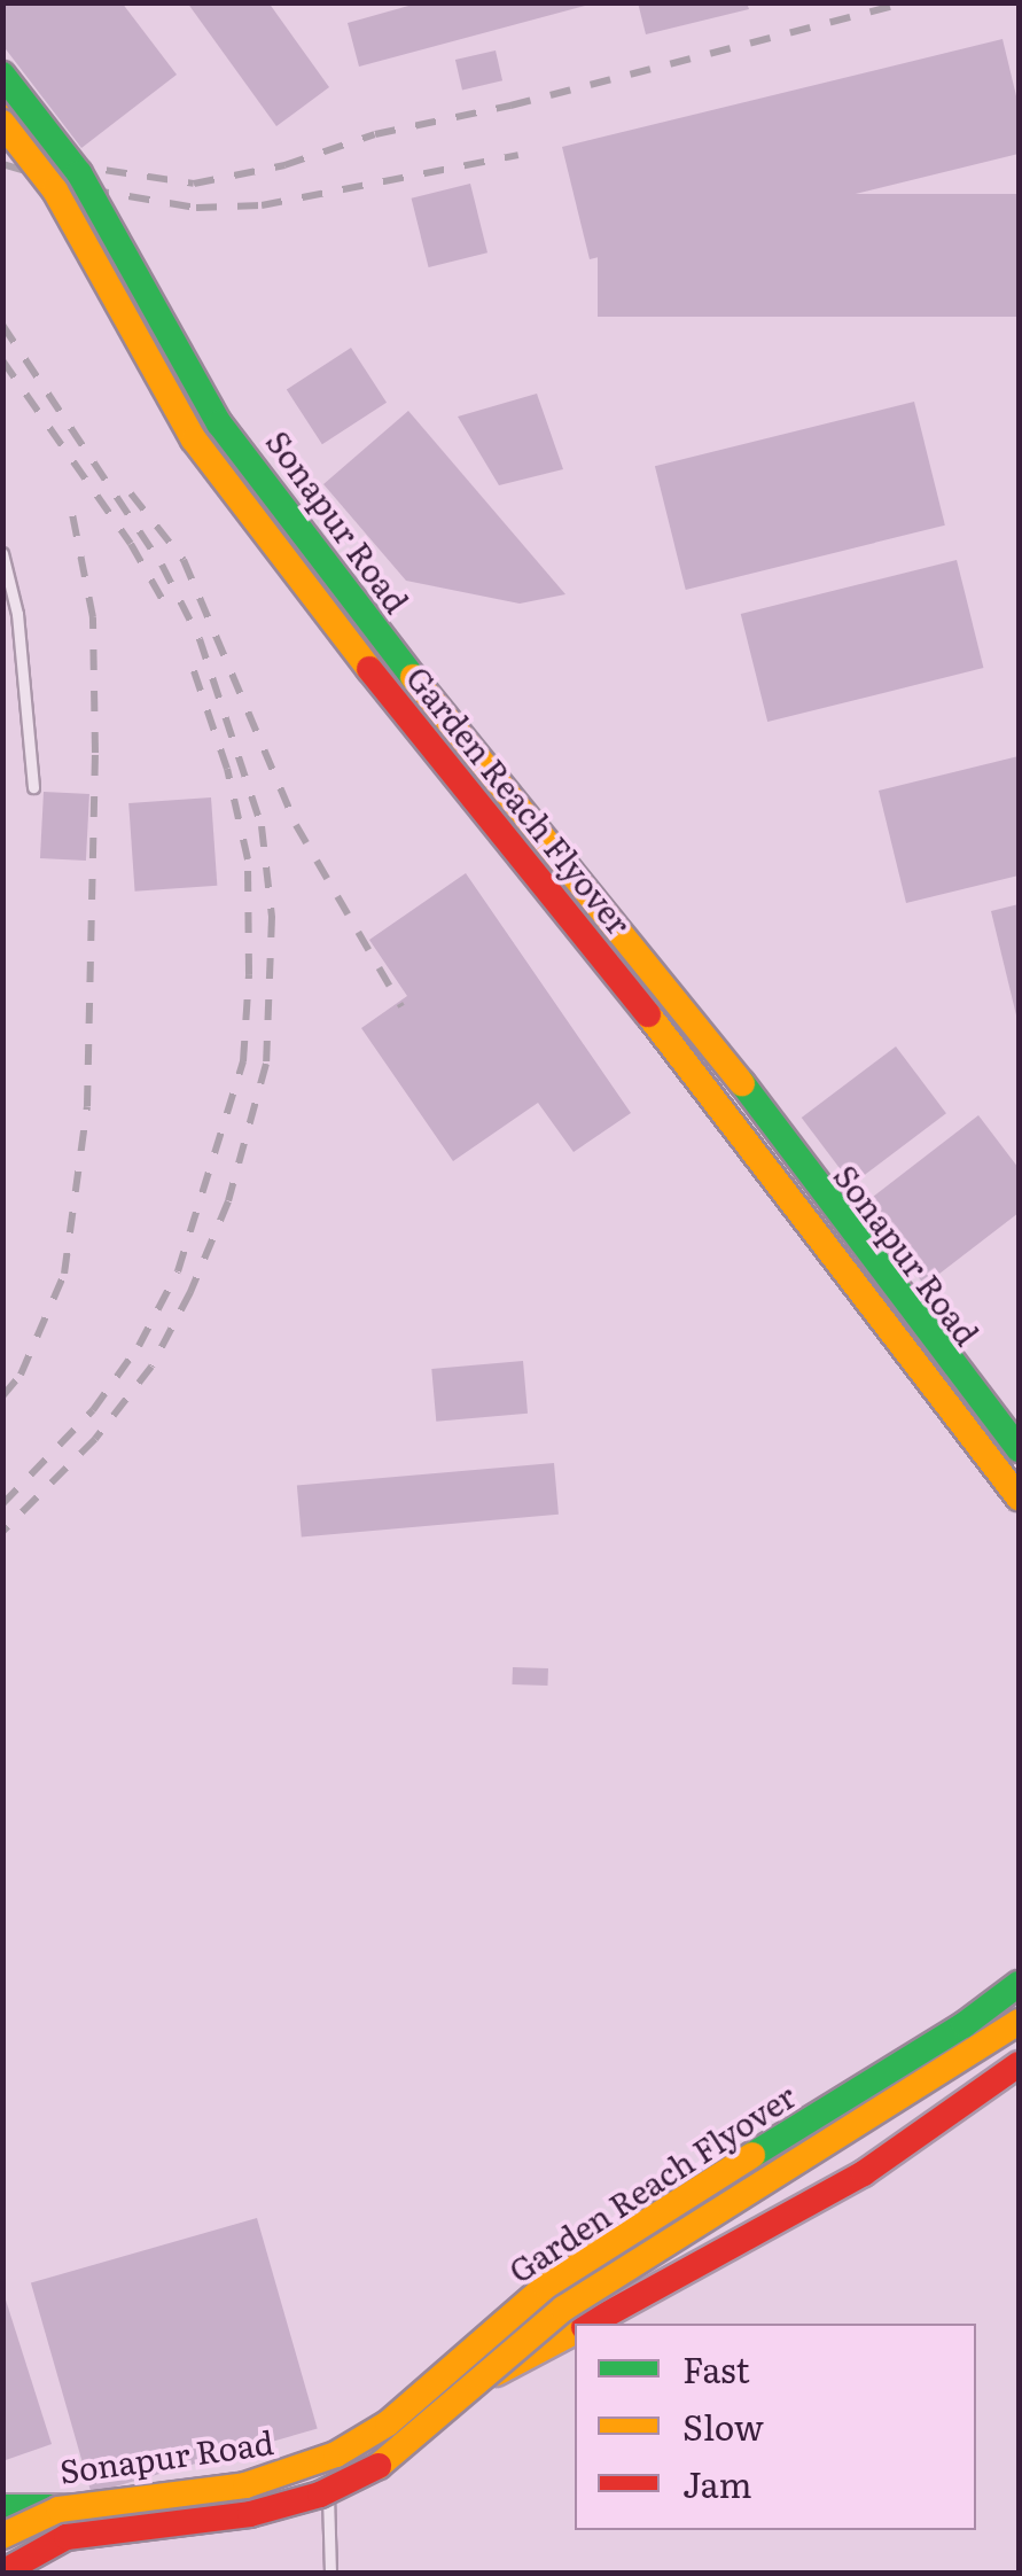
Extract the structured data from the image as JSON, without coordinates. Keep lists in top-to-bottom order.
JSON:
{
  "streets": {
    "main road": ["Sonapur Road", "Garden Reach Flyover"]
  },
  "legend": ["Fast", "Slow", "Jam"]
}
